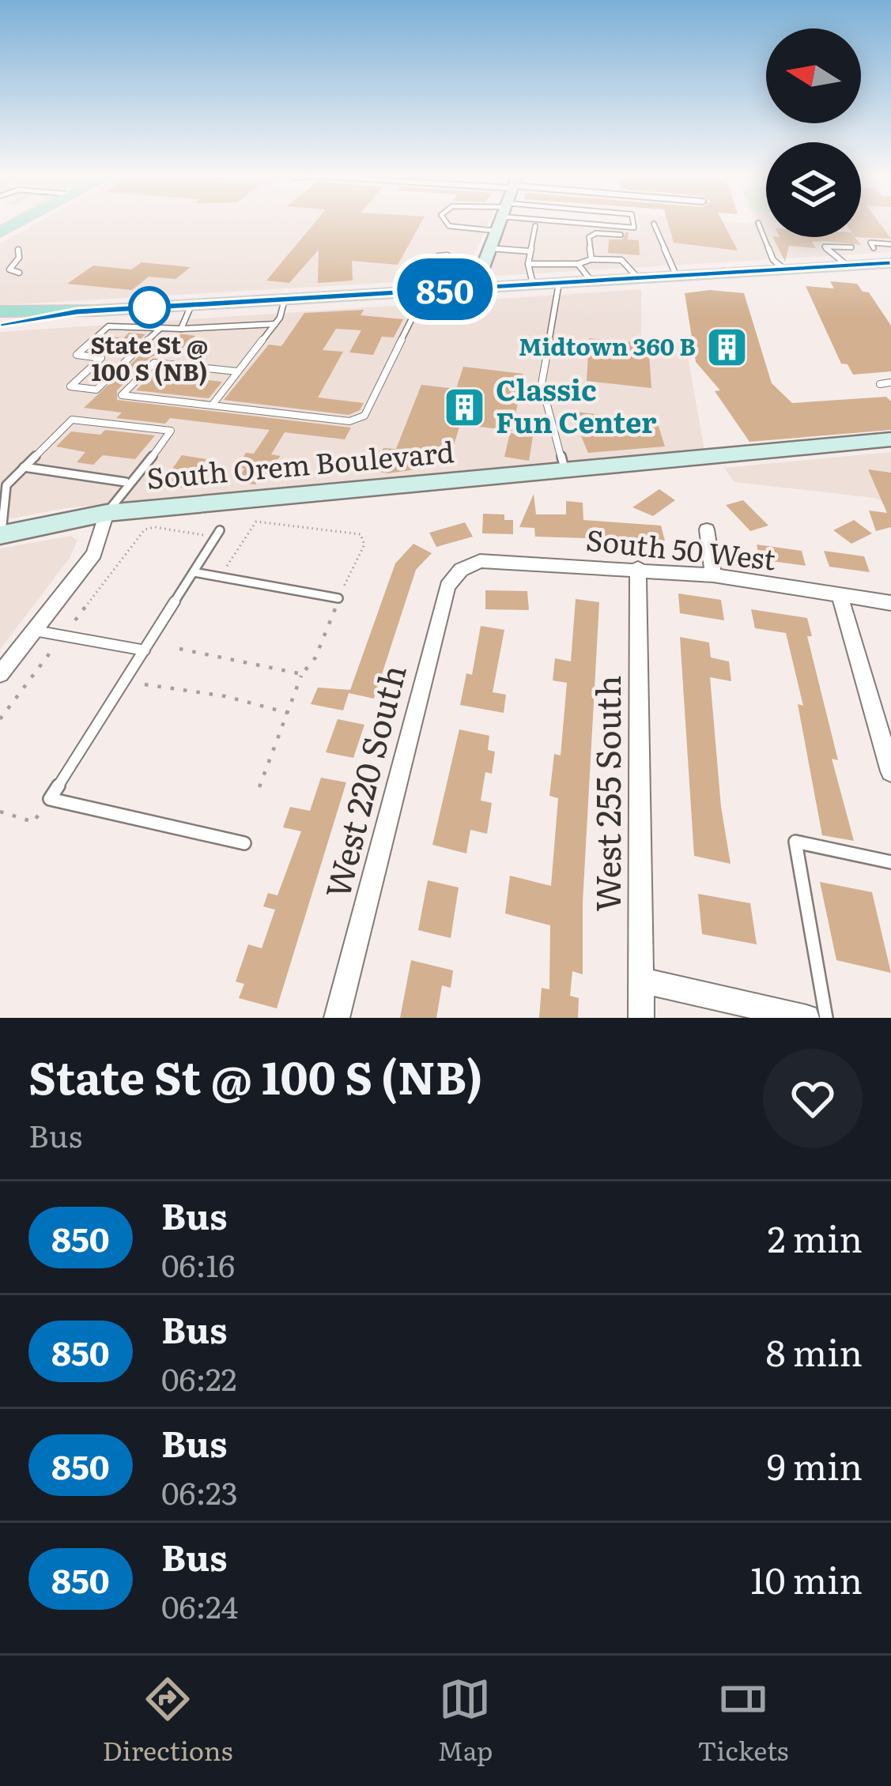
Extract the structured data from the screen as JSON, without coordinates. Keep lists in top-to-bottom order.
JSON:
{
  "streets": {
    "street": [
      "South Orem Boulevard",
      "South 50 West",
      "West 220 South",
      "West 255 South"
    ]
  },
  "crossings": [
    ["South 50 West", "West 220 South"],
    ["South 50 West", "West 255 South"]
  ],
  "places": {
    "other": ["State St @ 100 S (NB)"],
    "building": ["Midtown 360 B", "Classic Fun Center"]
  },
  "lines": ["bus line 850"],
  "north": "left",
  "page": {
    "on_map": "850",
    "heading": ["State St @ 100 S (NB)", "Bus"],
    "list": [
      {
        "mark": "850",
        "name": "Bus",
        "note": "06:16",
        "value": "2 min"
      },
      {
        "mark": "850",
        "name": "Bus",
        "note": "06:22",
        "value": "8 min"
      },
      {
        "mark": "850",
        "name": "Bus",
        "note": "06:23",
        "value": "9 min"
      },
      {
        "mark": "850",
        "name": "Bus",
        "note": "06:24",
        "value": "10 min"
      }
    ],
    "tabs": ["Directions", "Map", "Tickets"]
  }
}
